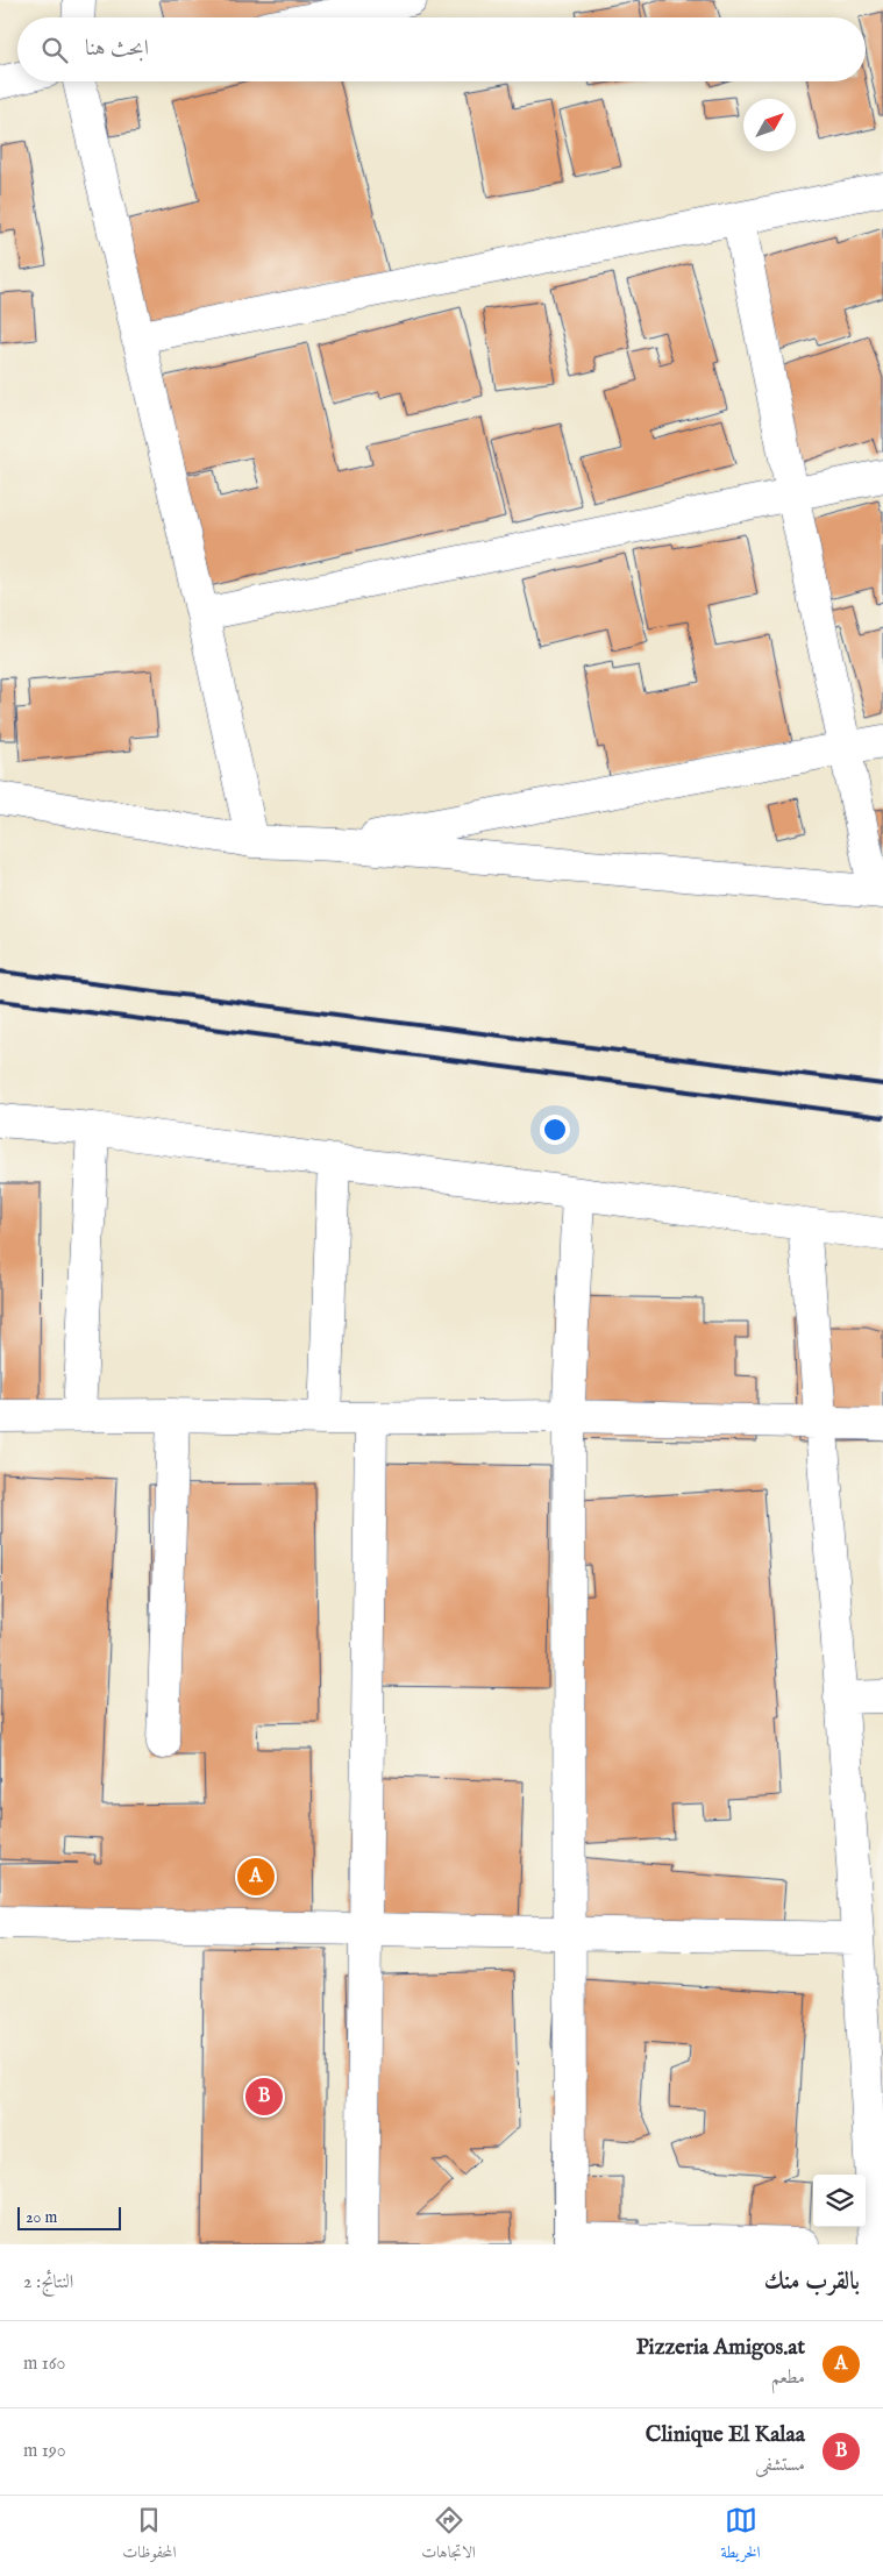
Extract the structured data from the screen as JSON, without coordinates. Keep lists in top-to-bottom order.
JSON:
{
  "scale_bar": "20 m",
  "north": "top right",
  "page": {
    "search": "ابحث هنا",
    "pins": ["A", "B"],
    "scale": "20 m",
    "heading": ["بالقرب منك", "النتائج: 2"],
    "list": [
      {
        "mark": "A",
        "name": "Pizzeria Amigos.at",
        "note": "مطعم",
        "value": "160 m"
      },
      {
        "mark": "B",
        "name": "Clinique El Kalaa",
        "note": "مستشفى",
        "value": "190 m"
      }
    ],
    "nav": ["الخريطة", "الاتجاهات", "المحفوظات"]
  }
}
